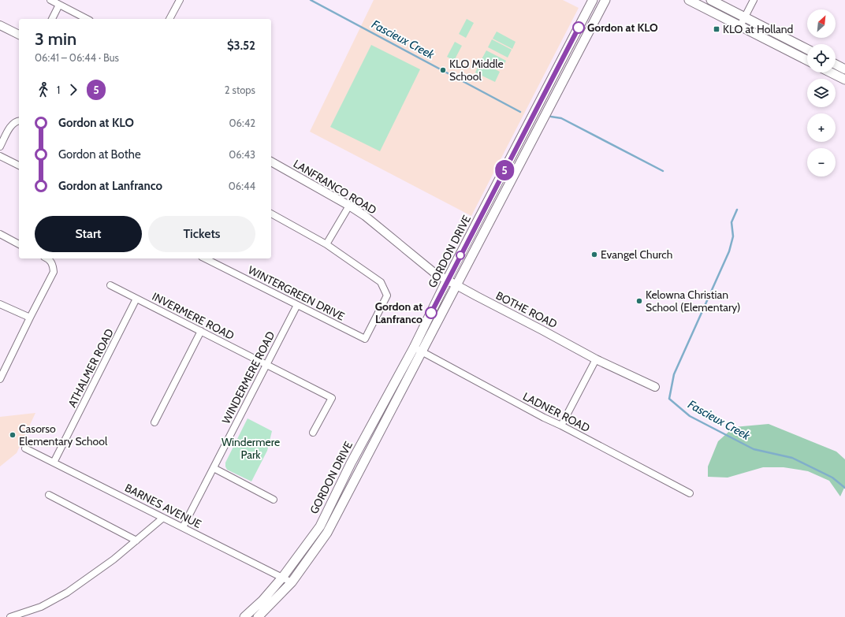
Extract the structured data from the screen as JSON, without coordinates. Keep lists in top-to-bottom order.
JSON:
{
  "streets": {
    "main road": ["GORDON DRIVE"],
    "street": [
      "LANFRANCO ROAD",
      "WINTERGREEN DRIVE",
      "BOTHE ROAD",
      "INVERMERE ROAD",
      "ATHALMER ROAD",
      "WINDERMERE ROAD",
      "LADNER ROAD",
      "BARNES AVENUE"
    ]
  },
  "crossings": [
    ["LANFRANCO ROAD", "GORDON DRIVE"],
    ["LANFRANCO ROAD", "BOTHE ROAD"],
    ["GORDON DRIVE", "BOTHE ROAD"],
    ["GORDON DRIVE", "LADNER ROAD"],
    ["GORDON DRIVE", "BARNES AVENUE"],
    ["WINTERGREEN DRIVE", "WINDERMERE ROAD"],
    ["INVERMERE ROAD", "ATHALMER ROAD"],
    ["INVERMERE ROAD", "WINDERMERE ROAD"],
    ["ATHALMER ROAD", "BARNES AVENUE"],
    ["WINDERMERE ROAD", "BARNES AVENUE"]
  ],
  "water": ["Fascieux Creek"],
  "parks": ["Windermere Park"],
  "places": {
    "other": [
      "Gordon at KLO",
      "KLO Middle School",
      "Evangel Church",
      "Kelowna Christian School (Elementary)",
      "Gordon at Lanfranco",
      "Casorso Elementary School"
    ],
    "transit": ["KLO at Holland"]
  },
  "lines": ["bus line 5"],
  "north": "top right",
  "page": {
    "on_map": "5",
    "map_buttons": ["+", "−"],
    "heading": ["3 min", "06:41 – 06:44 · Bus", "$3.52"],
    "legs": ["1", "5", "2 stops"],
    "list": [
      {
        "name": "Gordon at KLO",
        "value": "06:42"
      },
      {
        "name": "Gordon at Bothe",
        "value": "06:43"
      },
      {
        "name": "Gordon at Lanfranco",
        "value": "06:44"
      }
    ],
    "buttons": ["Start", "Tickets"]
  }
}
